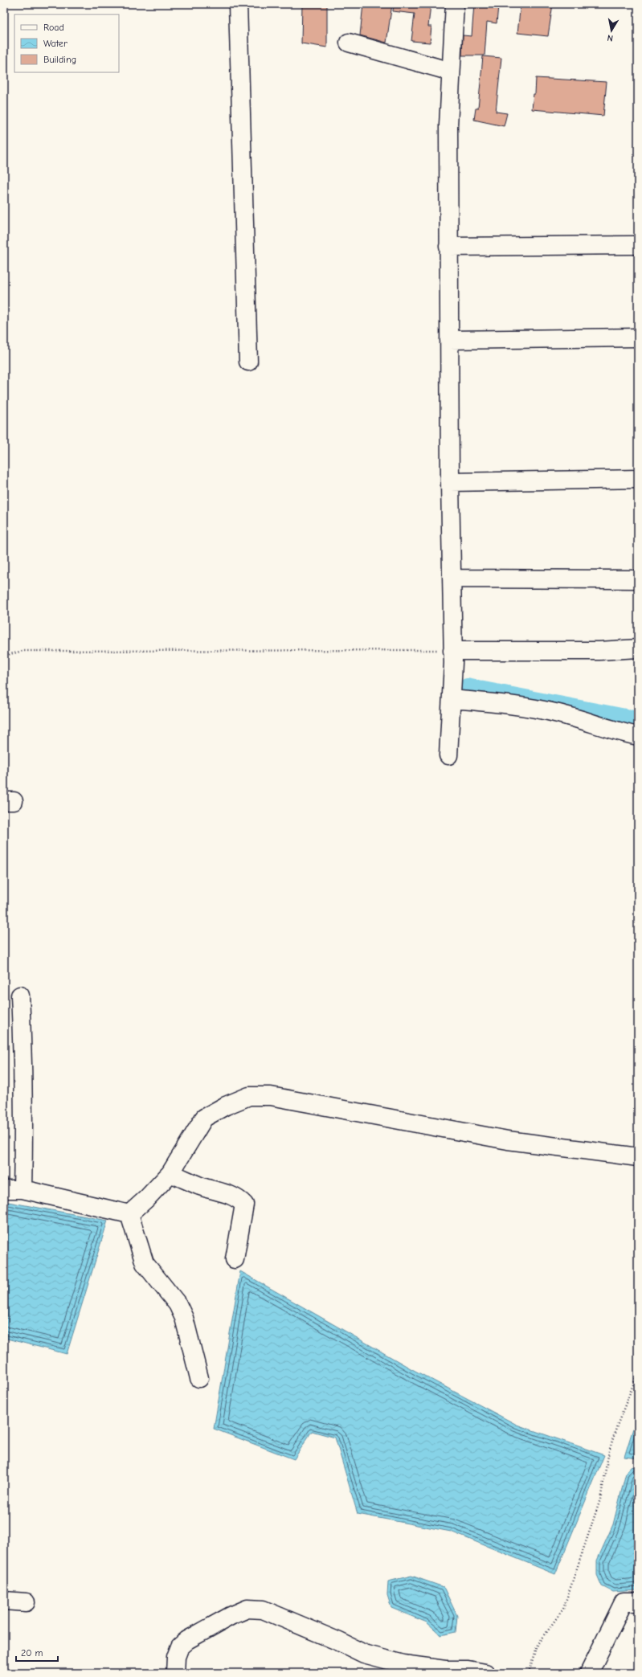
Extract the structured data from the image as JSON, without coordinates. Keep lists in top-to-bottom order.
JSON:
{
  "legend": ["Road", "Water", "Building"],
  "scale_bar": "20 m",
  "north": "bottom"
}
